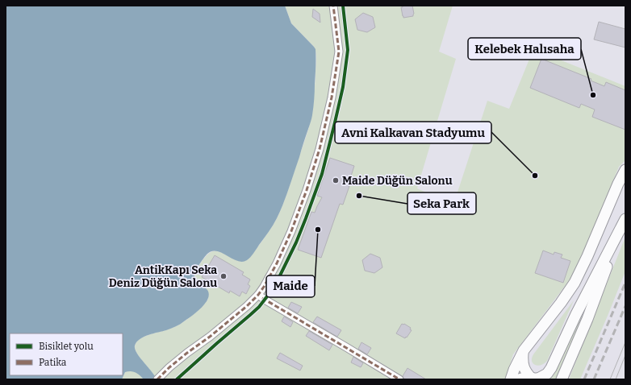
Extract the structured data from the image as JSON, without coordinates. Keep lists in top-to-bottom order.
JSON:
{
  "places": [
    "Kelebek Halısaha",
    "Avni Kalkavan Stadyumu",
    "Maide Düğün Salonu",
    "Seka Park",
    "Maide",
    "AntikKapı Seka Deniz Düğün Salonu"
  ],
  "legend": ["Bisiklet yolu", "Patika"]
}
